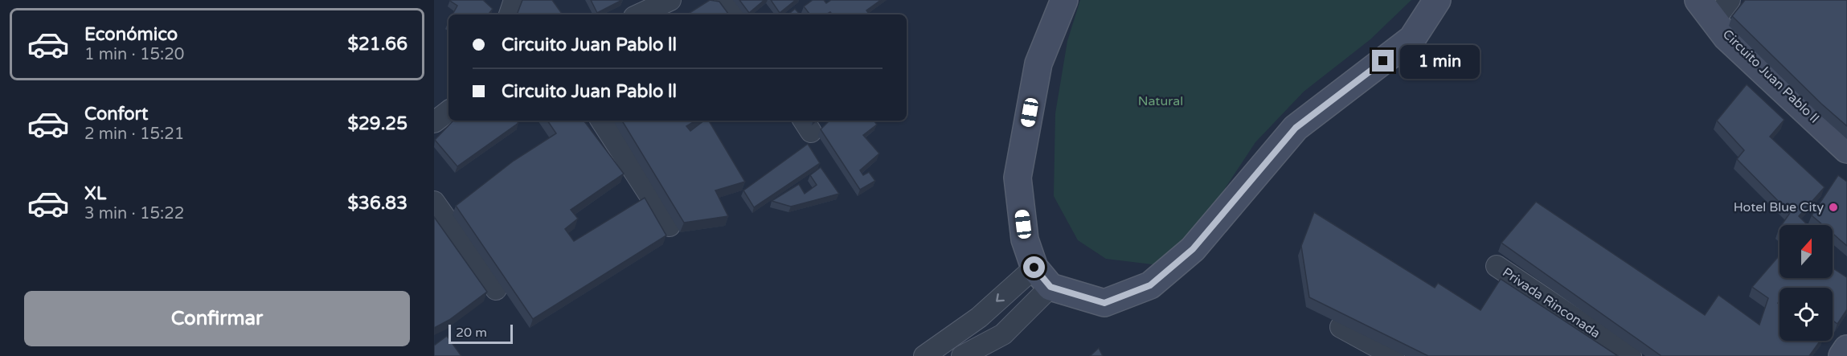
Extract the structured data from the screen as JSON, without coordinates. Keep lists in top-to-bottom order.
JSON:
{
  "streets": {
    "main road": ["Circuito Juan Pablo ll"],
    "street": ["Privada Rinconada"]
  },
  "parks": ["Natural"],
  "places": ["Hotel Blue City"],
  "scale_bar": "20 m",
  "north": "top",
  "page": {
    "list": [
      {
        "name": "Económico",
        "note": "1 min · 15:20",
        "value": "$21.66"
      },
      {
        "name": "Confort",
        "note": "2 min · 15:21",
        "value": "$29.25"
      },
      {
        "name": "XL",
        "note": "3 min · 15:22",
        "value": "$36.83"
      }
    ],
    "banner": ["Circuito Juan Pablo ll", "Circuito Juan Pablo ll"],
    "bubble": "1 min",
    "buttons": "Confirmar",
    "scale": "20 m"
  }
}
